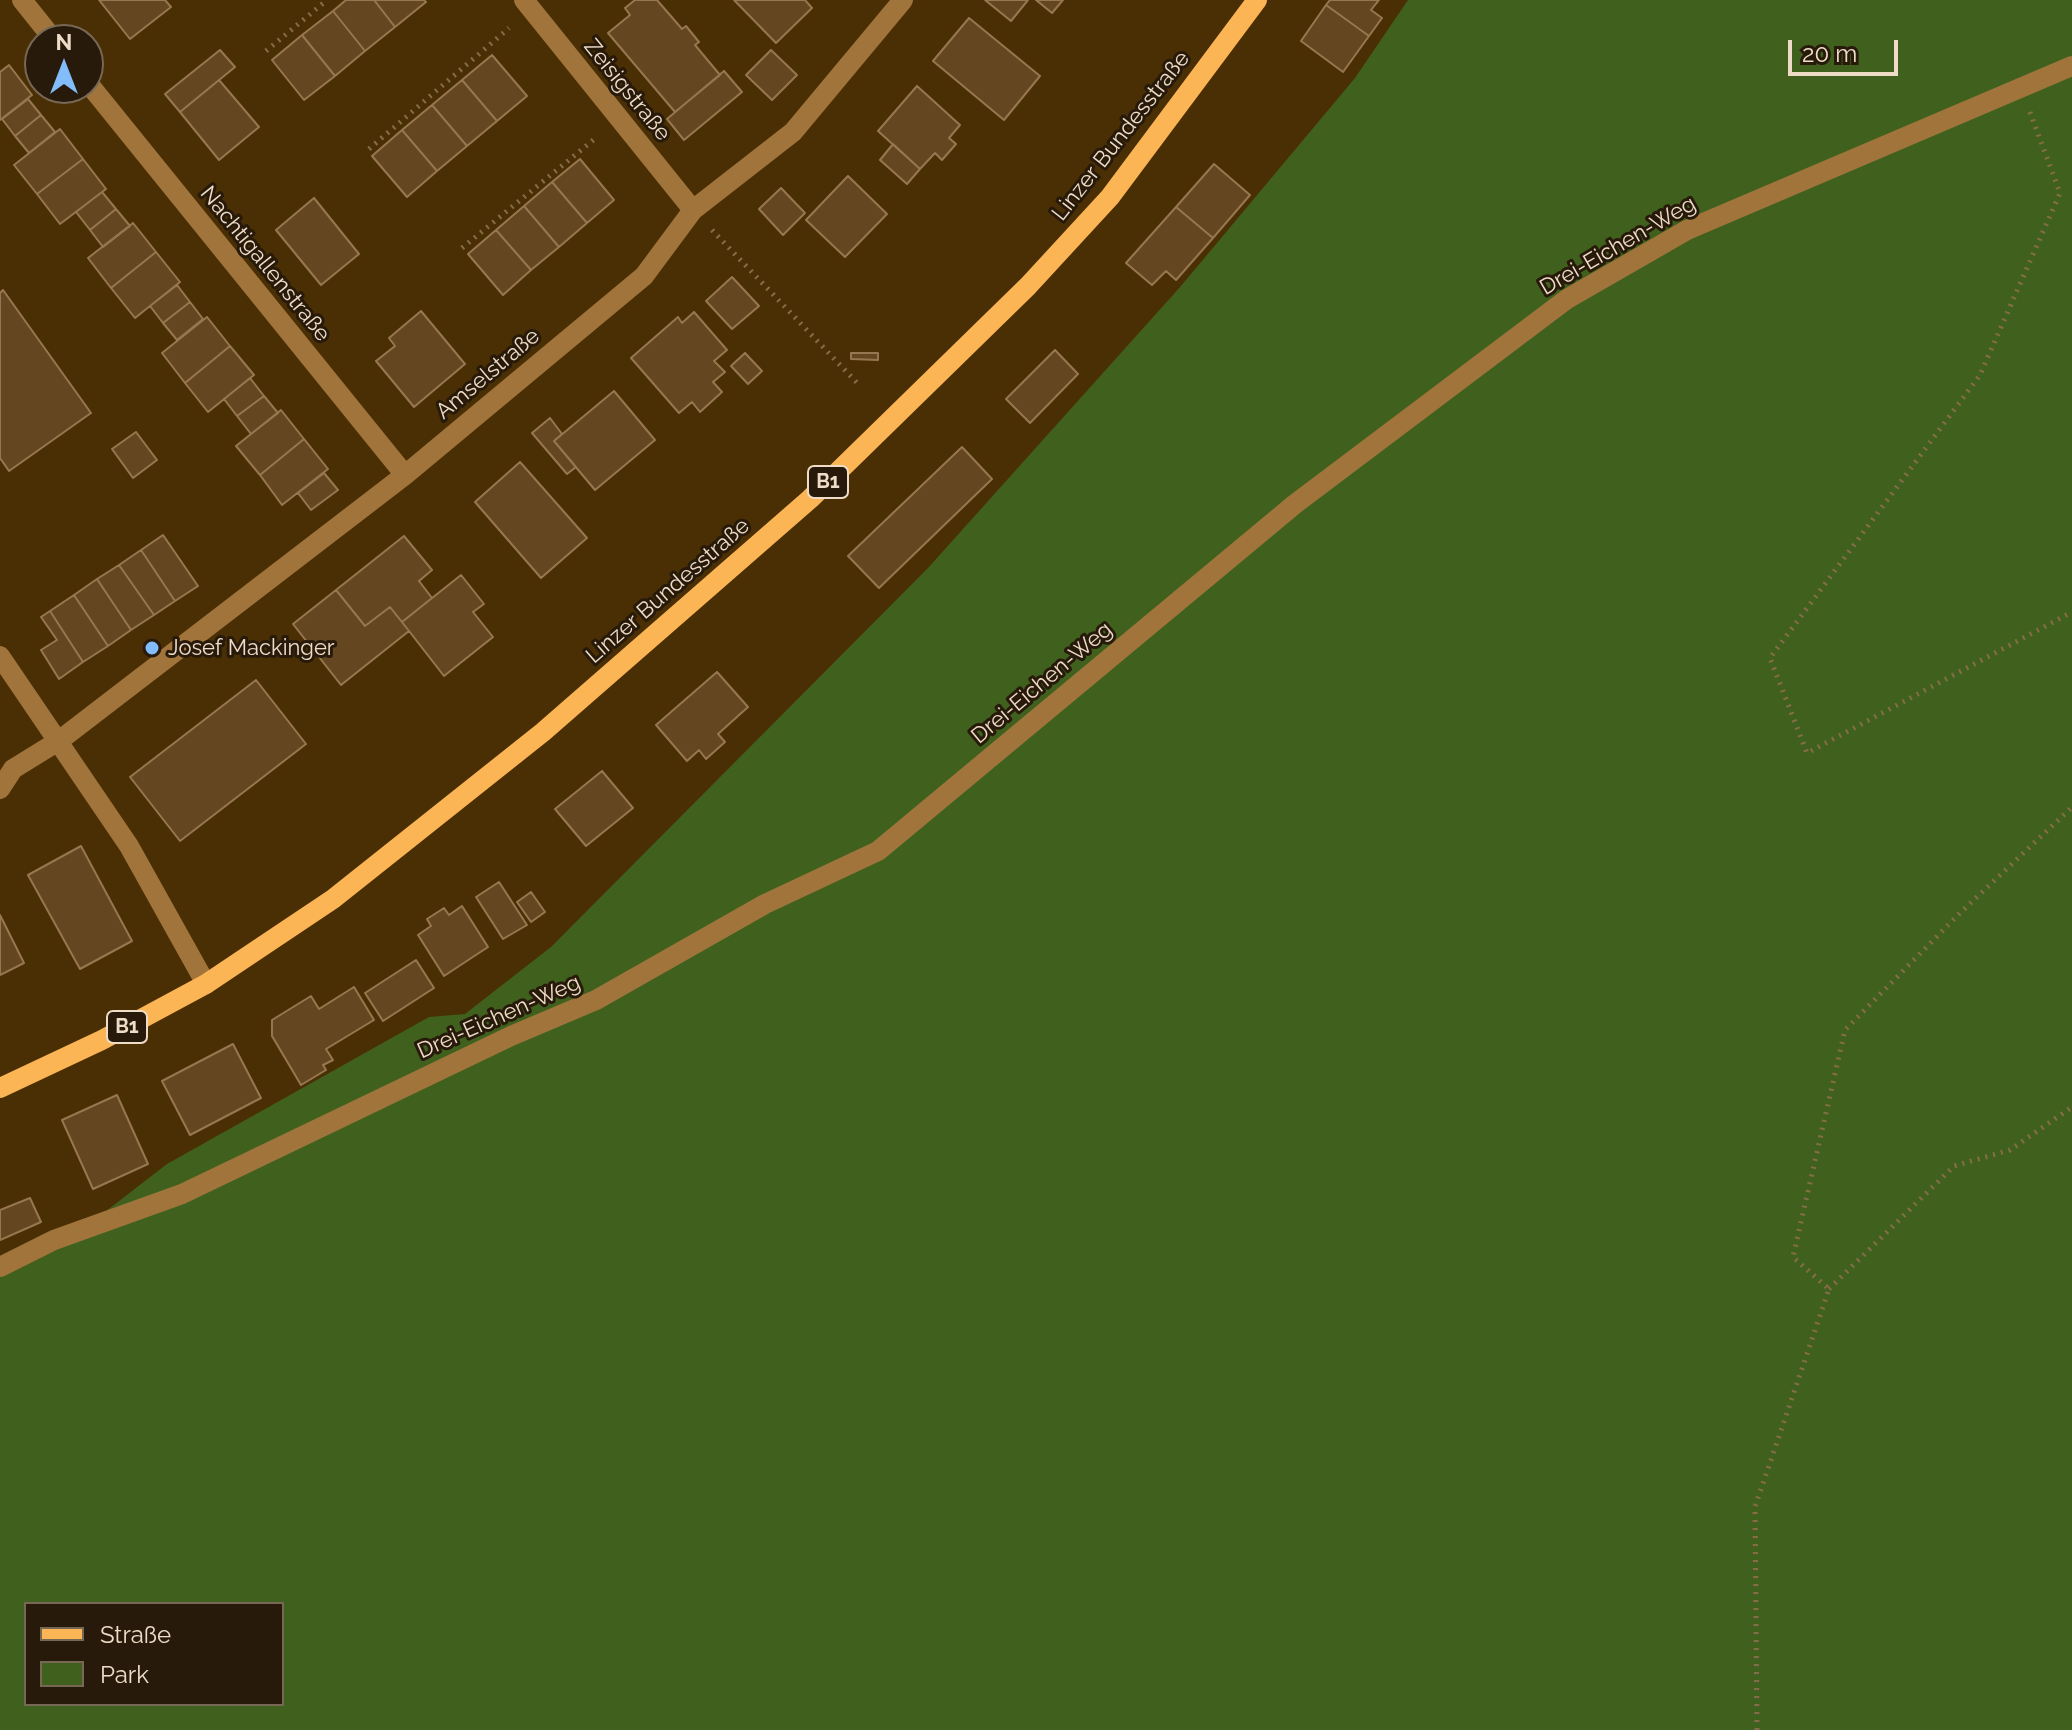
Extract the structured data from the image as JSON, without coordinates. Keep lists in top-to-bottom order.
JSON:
{
  "streets": {
    "main road": ["Linzer Bundesstraße", "B1"],
    "street": [
      "Zeisigstraße",
      "Drei-Eichen-Weg",
      "Nachtigallenstraße",
      "Amselstraße"
    ]
  },
  "crossings": [
    ["Zeisigstraße", "Amselstraße"],
    ["Nachtigallenstraße", "Amselstraße"]
  ],
  "places": ["Josef Mackinger"],
  "legend": ["Straße", "Park"],
  "scale_bar": "20 m",
  "north": "top"
}
